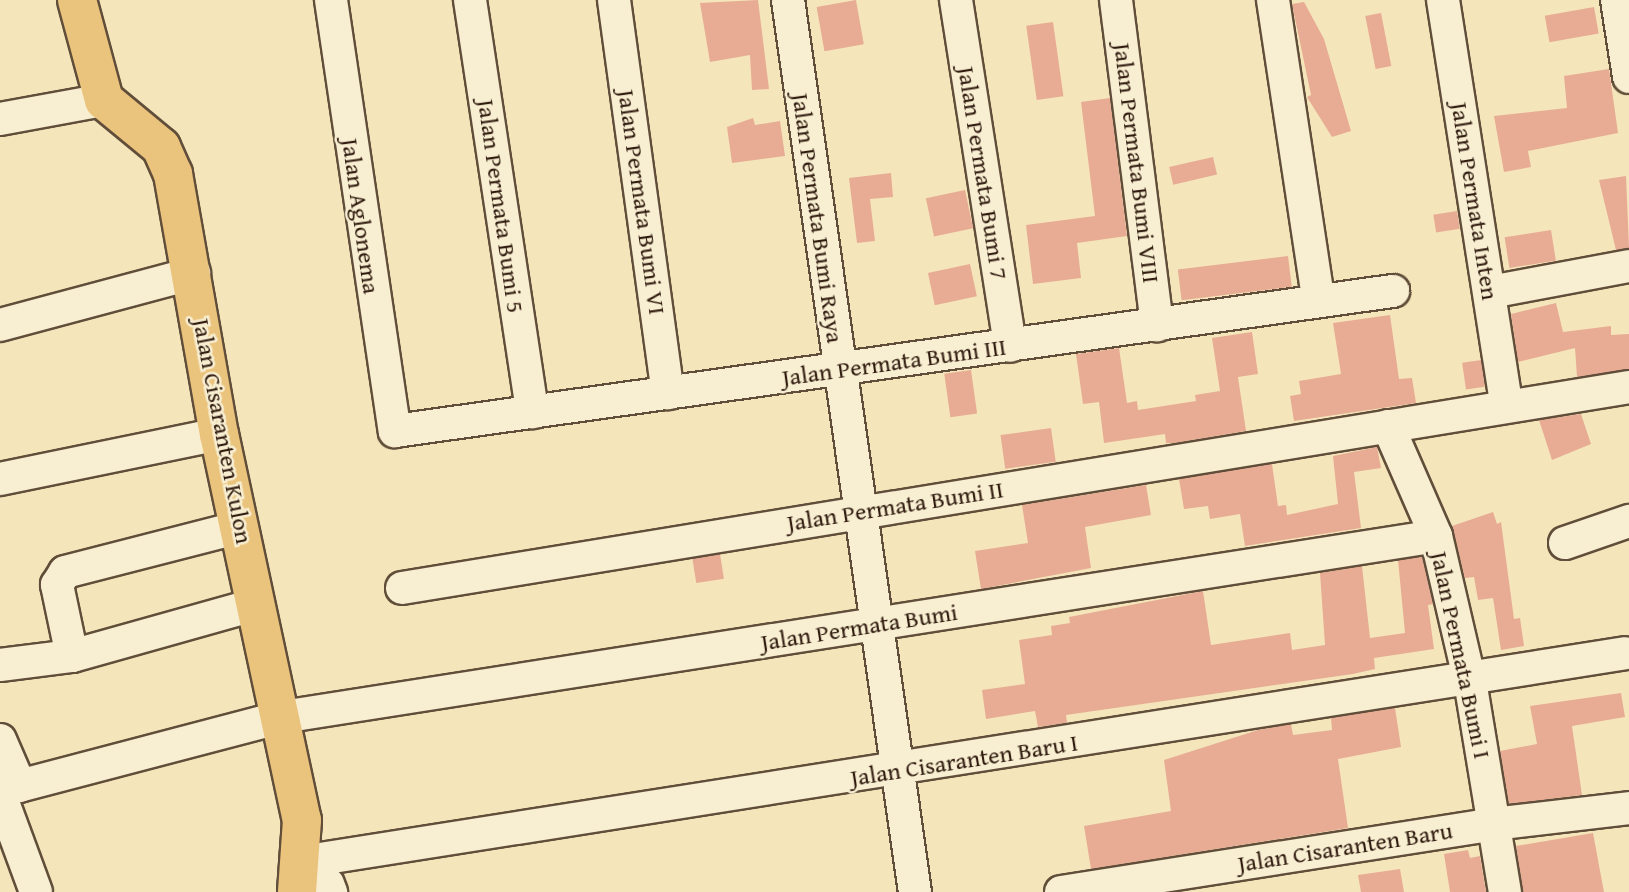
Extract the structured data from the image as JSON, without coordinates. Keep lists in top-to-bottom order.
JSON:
{
  "streets": {
    "main road": ["Jalan Cisaranten Kulon"],
    "street": [
      "Jalan Permata Bumi VIII",
      "Jalan Permata Bumi 7",
      "Jalan Permata Inten",
      "Jalan Permata Bumi VI",
      "Jalan Permata Bumi 5",
      "Jalan Aglonema",
      "Jalan Permata Bumi Raya",
      "Jalan Permata Bumi III",
      "Jalan Permata Bumi II",
      "Jalan Permata Bumi",
      "Jalan Permata Bumi I",
      "Jalan Cisaranten Baru I",
      "Jalan Cisaranten Baru"
    ]
  },
  "crossings": [
    ["Jalan Permata Bumi VIII", "Jalan Permata Bumi III"],
    ["Jalan Permata Bumi 7", "Jalan Permata Bumi III"],
    ["Jalan Permata Inten", "Jalan Permata Bumi II"],
    ["Jalan Permata Bumi VI", "Jalan Permata Bumi III"],
    ["Jalan Permata Bumi 5", "Jalan Permata Bumi III"],
    ["Jalan Aglonema", "Jalan Permata Bumi III"],
    ["Jalan Permata Bumi Raya", "Jalan Permata Bumi III"],
    ["Jalan Permata Bumi Raya", "Jalan Permata Bumi II"],
    ["Jalan Permata Bumi Raya", "Jalan Permata Bumi"],
    ["Jalan Permata Bumi Raya", "Jalan Cisaranten Baru I"],
    ["Jalan Cisaranten Kulon", "Jalan Permata Bumi"],
    ["Jalan Cisaranten Kulon", "Jalan Cisaranten Baru I"],
    ["Jalan Permata Bumi II", "Jalan Permata Bumi I"],
    ["Jalan Permata Bumi", "Jalan Permata Bumi I"],
    ["Jalan Permata Bumi I", "Jalan Cisaranten Baru I"],
    ["Jalan Permata Bumi I", "Jalan Cisaranten Baru"]
  ]
}
